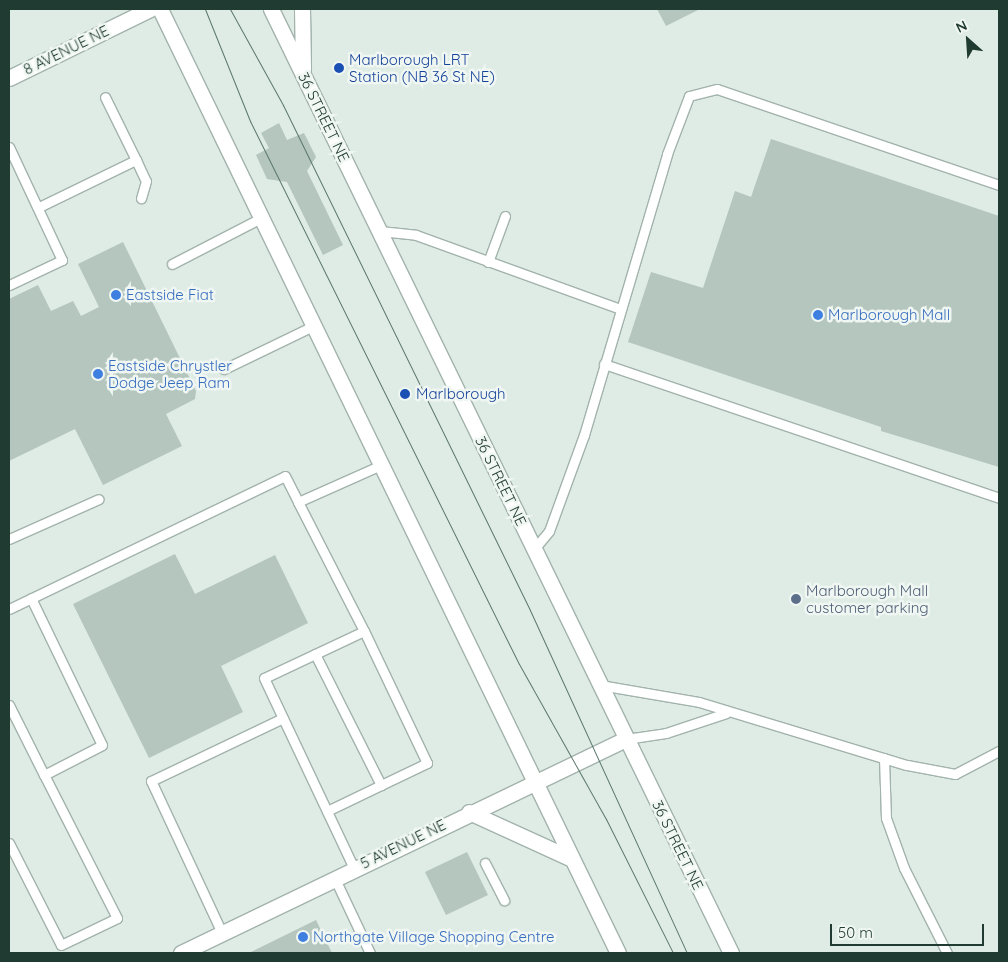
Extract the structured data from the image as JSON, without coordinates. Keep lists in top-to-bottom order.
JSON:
{
  "streets": {
    "main road": ["8 AVENUE NE", "36 STREET NE", "5 AVENUE NE"]
  },
  "crossings": [
    ["36 STREET NE", "5 AVENUE NE"]
  ],
  "places": [
    "Marlborough LRT Station (NB 36 St NE)",
    "Eastside Fiat",
    "Marlborough Mall",
    "Eastside Chrystler Dodge Jeep Ram",
    "Marlborough",
    "Marlborough Mall customer parking",
    "Northgate Village Shopping Centre"
  ],
  "scale_bar": "50 m",
  "north": "top left"
}
